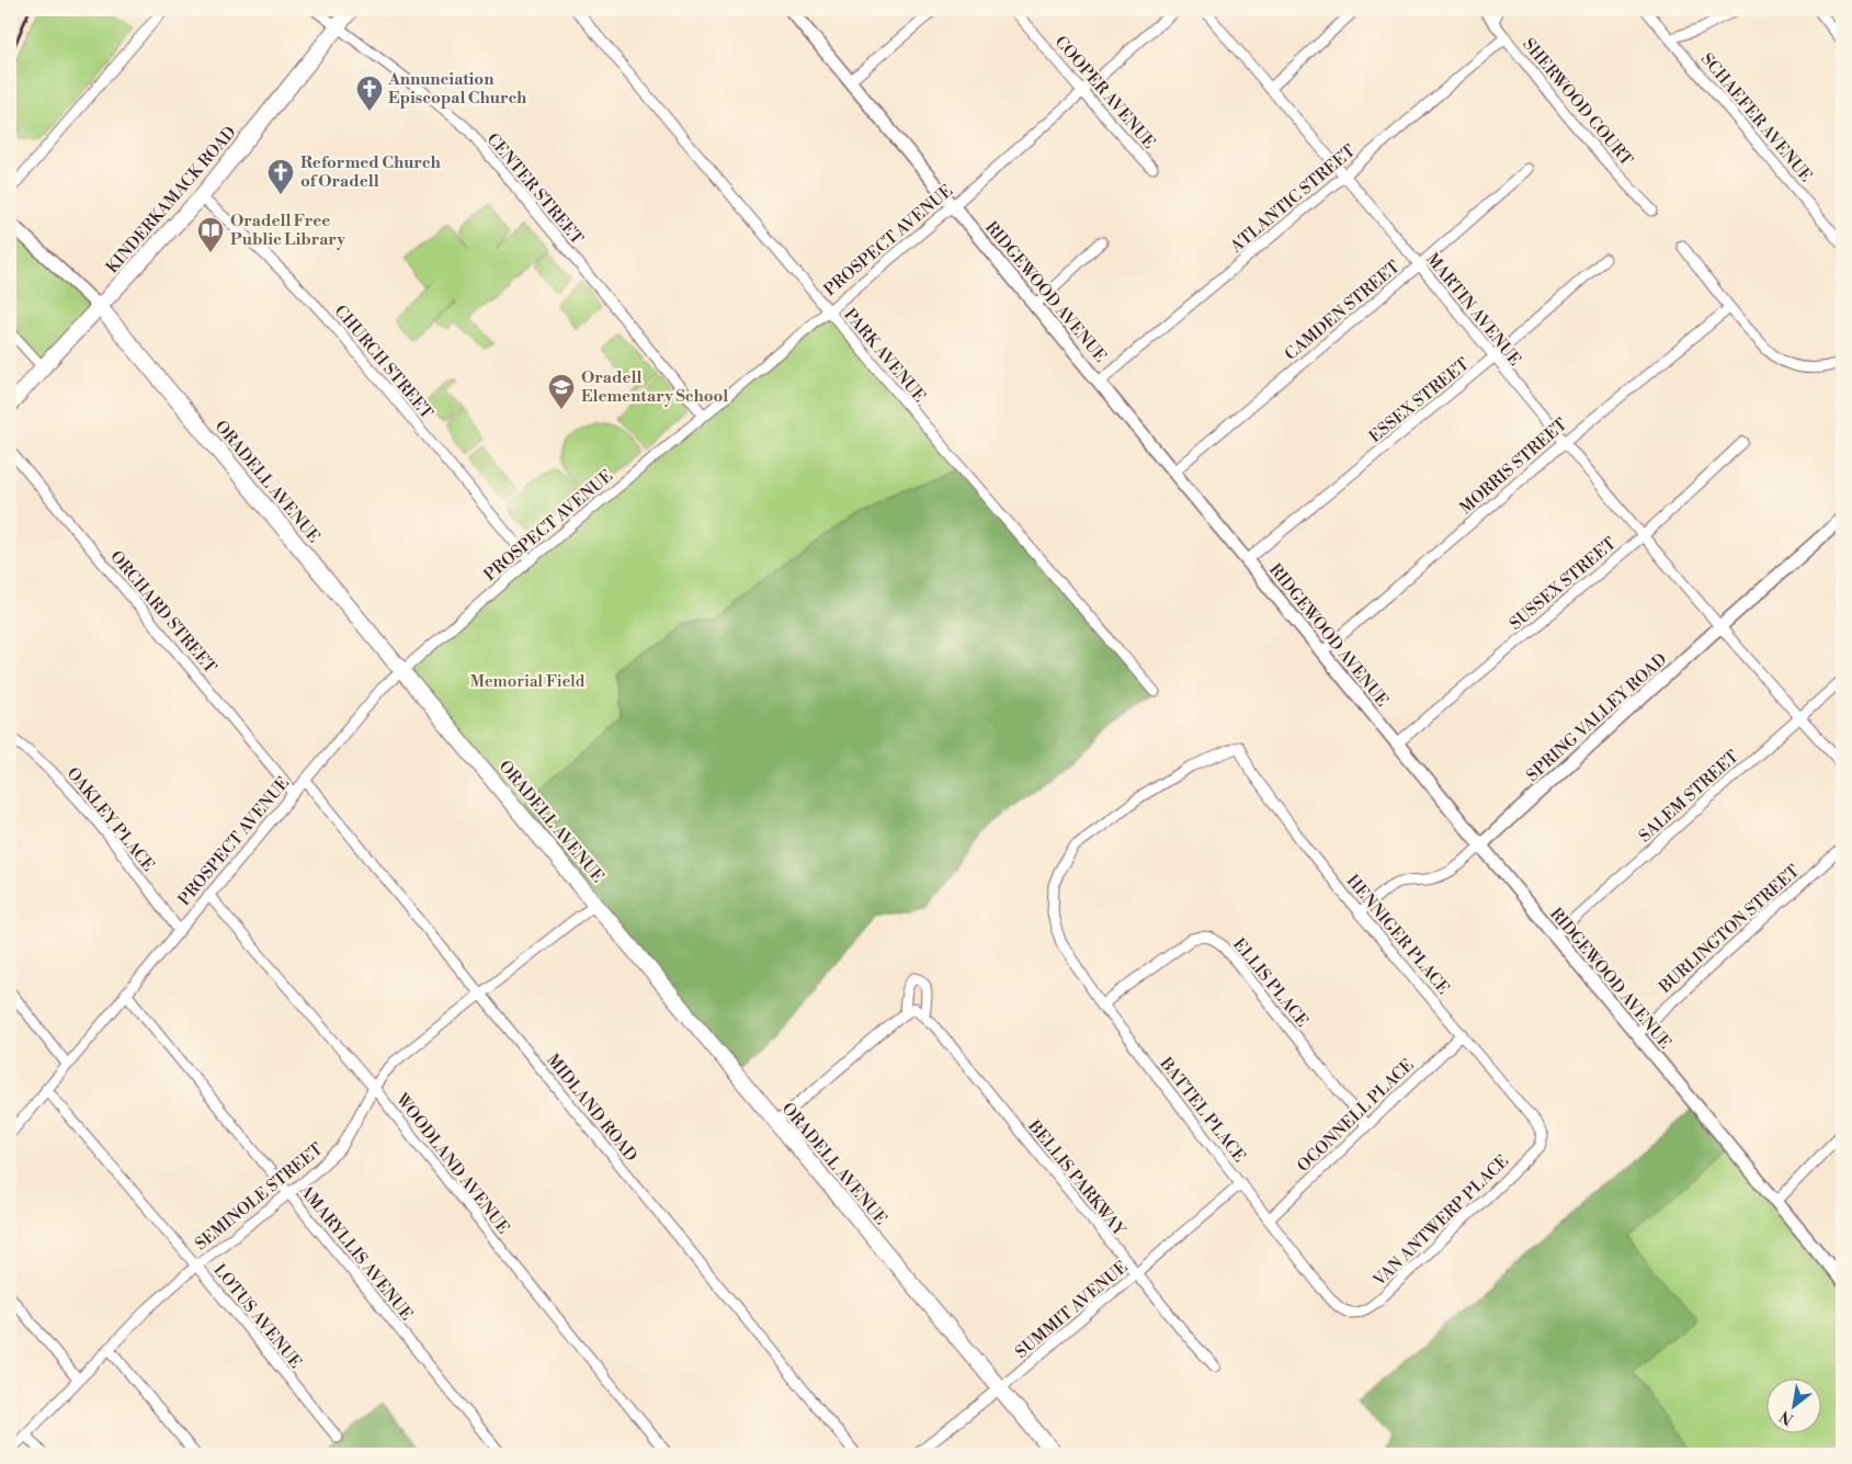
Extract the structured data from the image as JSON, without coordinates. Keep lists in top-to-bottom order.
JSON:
{
  "streets": {
    "main road": ["KINDERKAMACK ROAD", "ORADELL AVENUE"],
    "street": [
      "COOPER AVENUE",
      "SHERWOOD COURT",
      "SCHAEFER AVENUE",
      "CENTER STREET",
      "ATLANTIC STREET",
      "PROSPECT AVENUE",
      "RIDGEWOOD AVENUE",
      "MARTIN AVENUE",
      "CAMDEN STREET",
      "PARK AVENUE",
      "CHURCH STREET",
      "ESSEX STREET",
      "MORRIS STREET",
      "SUSSEX STREET",
      "ORCHARD STREET",
      "SPRING VALLEY ROAD",
      "SALEM STREET",
      "OAKLEY PLACE",
      "BURLINGTON STREET",
      "HENNIGER PLACE",
      "ELLIS PLACE",
      "MIDLAND ROAD",
      "BATTEL PLACE",
      "OCONNELL PLACE",
      "WOODLAND AVENUE",
      "BELLIS PARKWAY",
      "SEMINOLE STREET",
      "VAN ANTWERP PLACE",
      "AMARYLLIS AVENUE",
      "SUMMIT AVENUE",
      "LOTUS AVENUE"
    ]
  },
  "crossings": [
    ["COOPER AVENUE", "PROSPECT AVENUE"],
    ["SHERWOOD COURT", "ATLANTIC STREET"],
    ["CENTER STREET", "KINDERKAMACK ROAD"],
    ["CENTER STREET", "PROSPECT AVENUE"],
    ["ATLANTIC STREET", "RIDGEWOOD AVENUE"],
    ["ATLANTIC STREET", "MARTIN AVENUE"],
    ["KINDERKAMACK ROAD", "CHURCH STREET"],
    ["KINDERKAMACK ROAD", "ORADELL AVENUE"],
    ["PROSPECT AVENUE", "RIDGEWOOD AVENUE"],
    ["PROSPECT AVENUE", "PARK AVENUE"],
    ["PROSPECT AVENUE", "CHURCH STREET"],
    ["PROSPECT AVENUE", "ORADELL AVENUE"],
    ["PROSPECT AVENUE", "ORCHARD STREET"],
    ["PROSPECT AVENUE", "OAKLEY PLACE"],
    ["PROSPECT AVENUE", "MIDLAND ROAD"],
    ["PROSPECT AVENUE", "WOODLAND AVENUE"],
    ["PROSPECT AVENUE", "AMARYLLIS AVENUE"],
    ["PROSPECT AVENUE", "LOTUS AVENUE"],
    ["RIDGEWOOD AVENUE", "CAMDEN STREET"],
    ["RIDGEWOOD AVENUE", "ESSEX STREET"],
    ["RIDGEWOOD AVENUE", "MORRIS STREET"],
    ["RIDGEWOOD AVENUE", "SUSSEX STREET"],
    ["RIDGEWOOD AVENUE", "SPRING VALLEY ROAD"],
    ["RIDGEWOOD AVENUE", "SALEM STREET"],
    ["RIDGEWOOD AVENUE", "BURLINGTON STREET"],
    ["MARTIN AVENUE", "CAMDEN STREET"],
    ["MARTIN AVENUE", "ESSEX STREET"],
    ["MARTIN AVENUE", "MORRIS STREET"],
    ["MARTIN AVENUE", "SUSSEX STREET"],
    ["MARTIN AVENUE", "SPRING VALLEY ROAD"],
    ["MARTIN AVENUE", "SALEM STREET"],
    ["ORADELL AVENUE", "SEMINOLE STREET"],
    ["ORADELL AVENUE", "SUMMIT AVENUE"],
    ["SPRING VALLEY ROAD", "HENNIGER PLACE"],
    ["HENNIGER PLACE", "BATTEL PLACE"],
    ["HENNIGER PLACE", "OCONNELL PLACE"],
    ["HENNIGER PLACE", "VAN ANTWERP PLACE"],
    ["ELLIS PLACE", "BATTEL PLACE"],
    ["ELLIS PLACE", "OCONNELL PLACE"],
    ["MIDLAND ROAD", "SEMINOLE STREET"],
    ["BATTEL PLACE", "OCONNELL PLACE"],
    ["BATTEL PLACE", "VAN ANTWERP PLACE"],
    ["BATTEL PLACE", "SUMMIT AVENUE"],
    ["WOODLAND AVENUE", "SEMINOLE STREET"],
    ["BELLIS PARKWAY", "SUMMIT AVENUE"],
    ["SEMINOLE STREET", "AMARYLLIS AVENUE"],
    ["SEMINOLE STREET", "LOTUS AVENUE"]
  ],
  "parks": ["Memorial Field"],
  "places": {
    "church": ["Annunciation Episcopal Church", "Reformed Church of Oradell"],
    "library": ["Oradell Free Public Library"],
    "school or university": ["Oradell Elementary School"]
  },
  "north": "bottom left"
}
